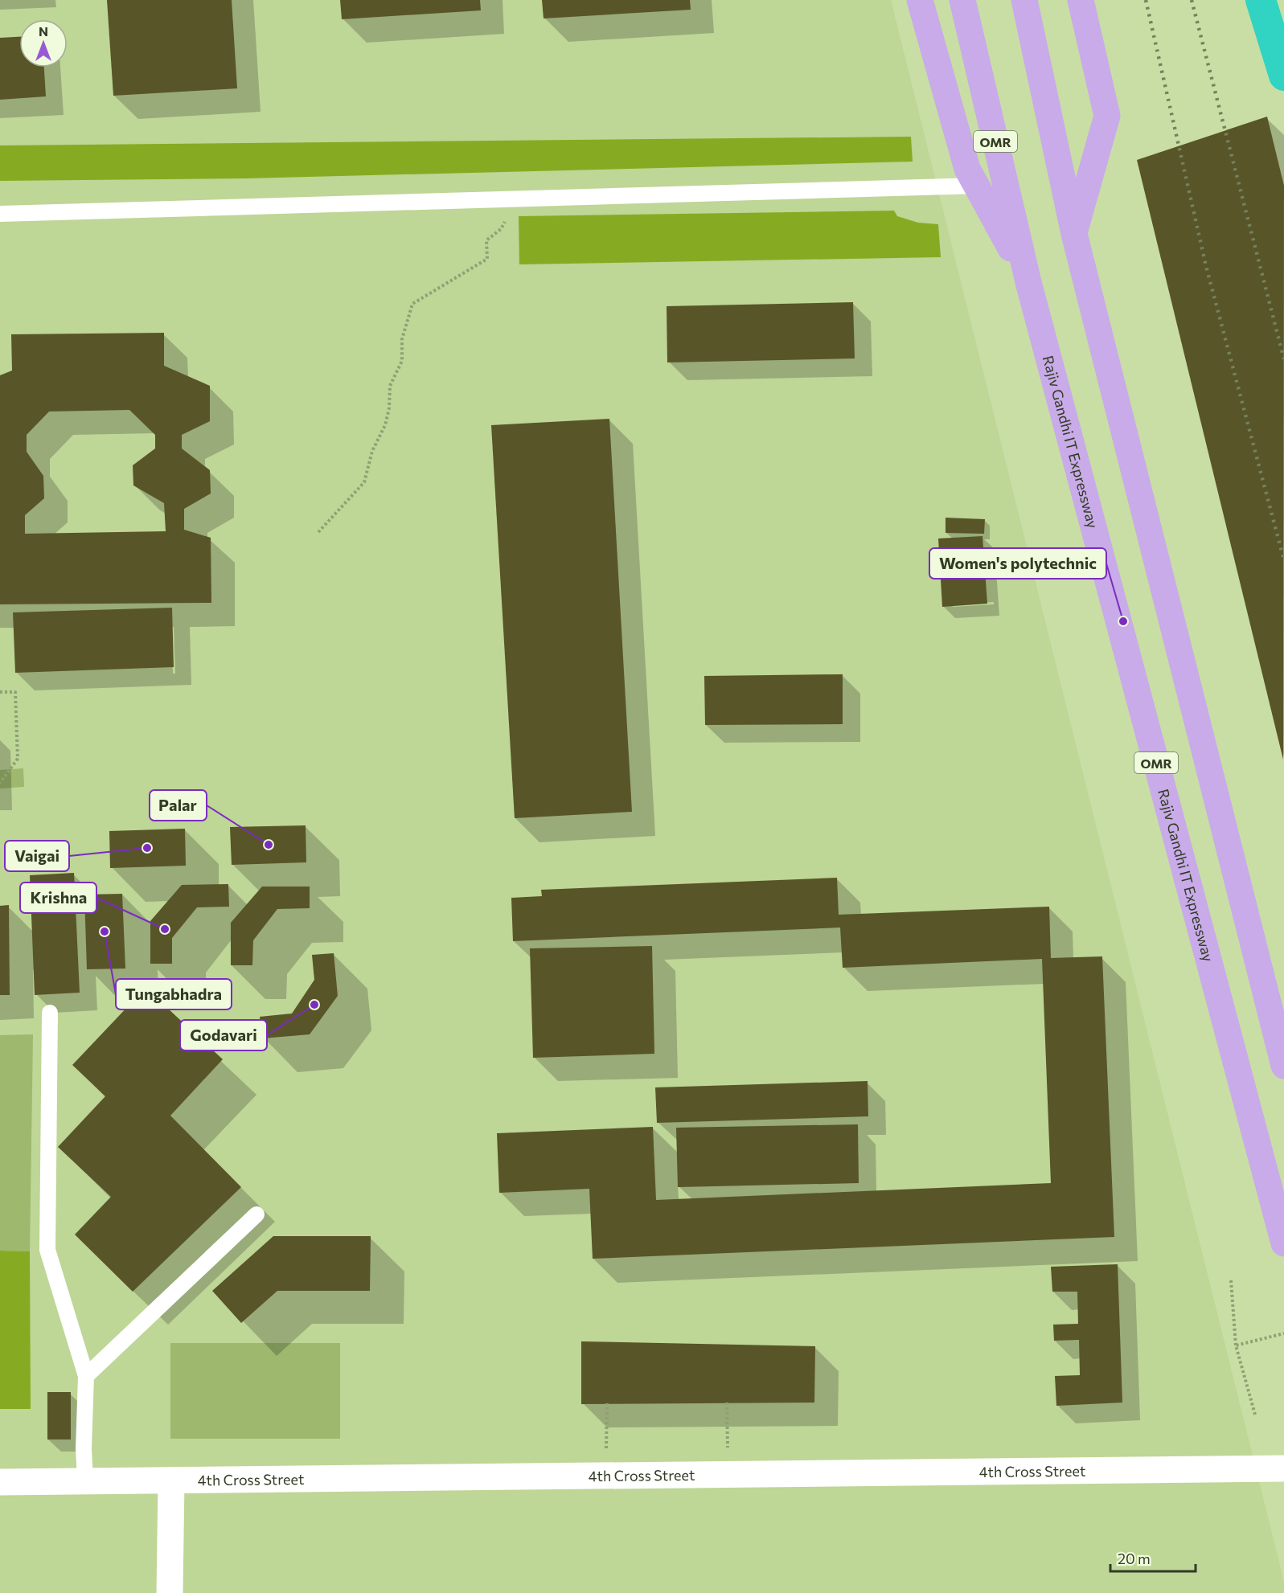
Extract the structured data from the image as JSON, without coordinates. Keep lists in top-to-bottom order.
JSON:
{
  "streets": {
    "main road": ["OMR", "Rajiv Gandhi IT Expressway"],
    "street": ["4th Cross Street"]
  },
  "places": [
    "Women's polytechnic",
    "Palar",
    "Vaigai",
    "Krishna",
    "Tungabhadra",
    "Godavari"
  ],
  "scale_bar": "20 m",
  "north": "top"
}
